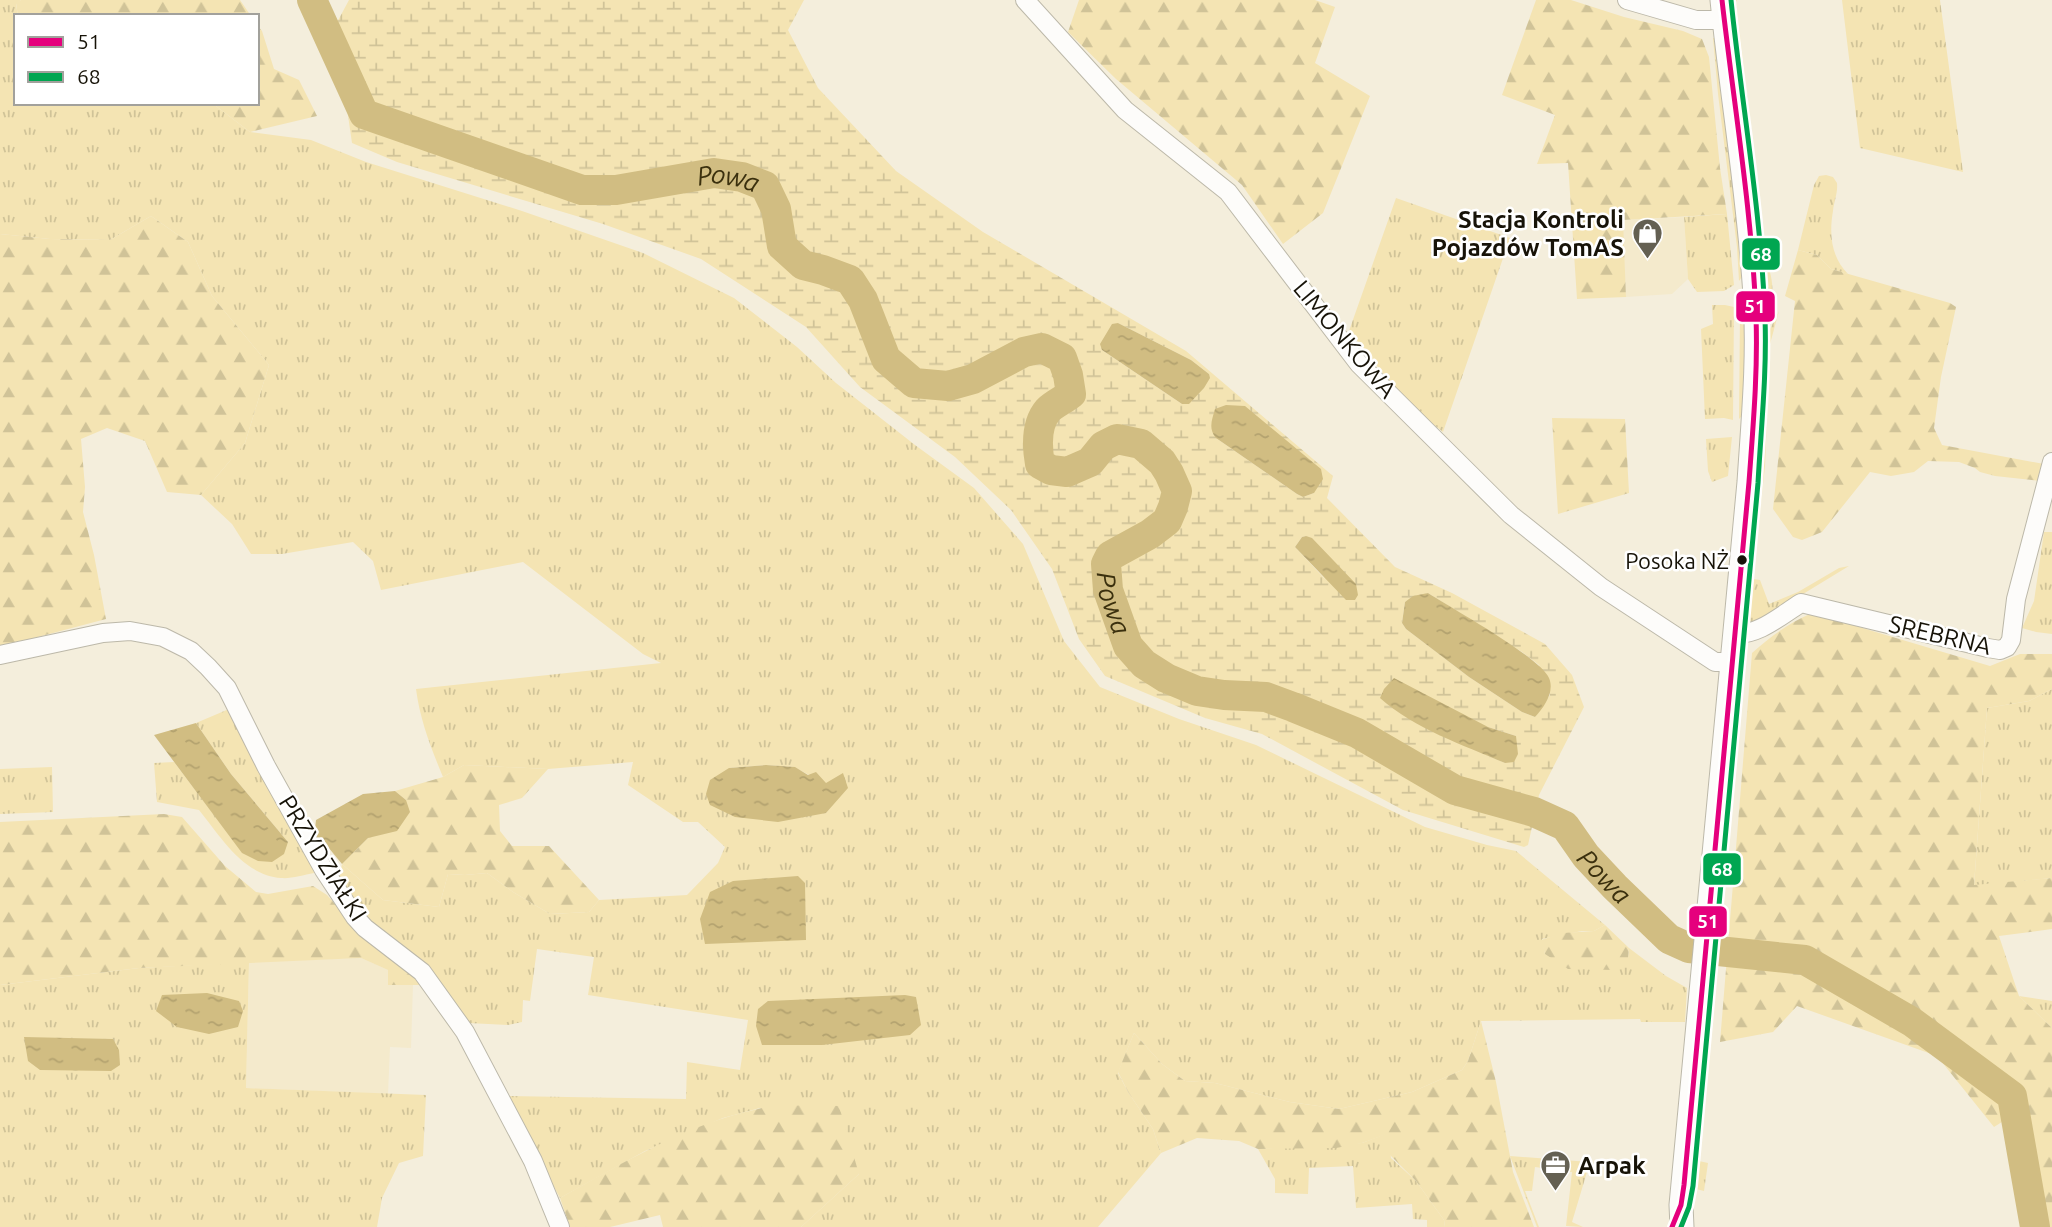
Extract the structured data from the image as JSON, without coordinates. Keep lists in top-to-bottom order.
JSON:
{
  "streets": {
    "street": ["LIMONKOWA", "SREBRNA", "PRZYDZIAŁKI"]
  },
  "water": ["Powa"],
  "places": {
    "shop": ["Stacja Kontroli Pojazdów TomAS"],
    "other": ["Posoka NŻ"],
    "office": ["Arpak"]
  },
  "lines": ["transit line 51", "transit line 68"],
  "legend": ["51", "68"]
}
